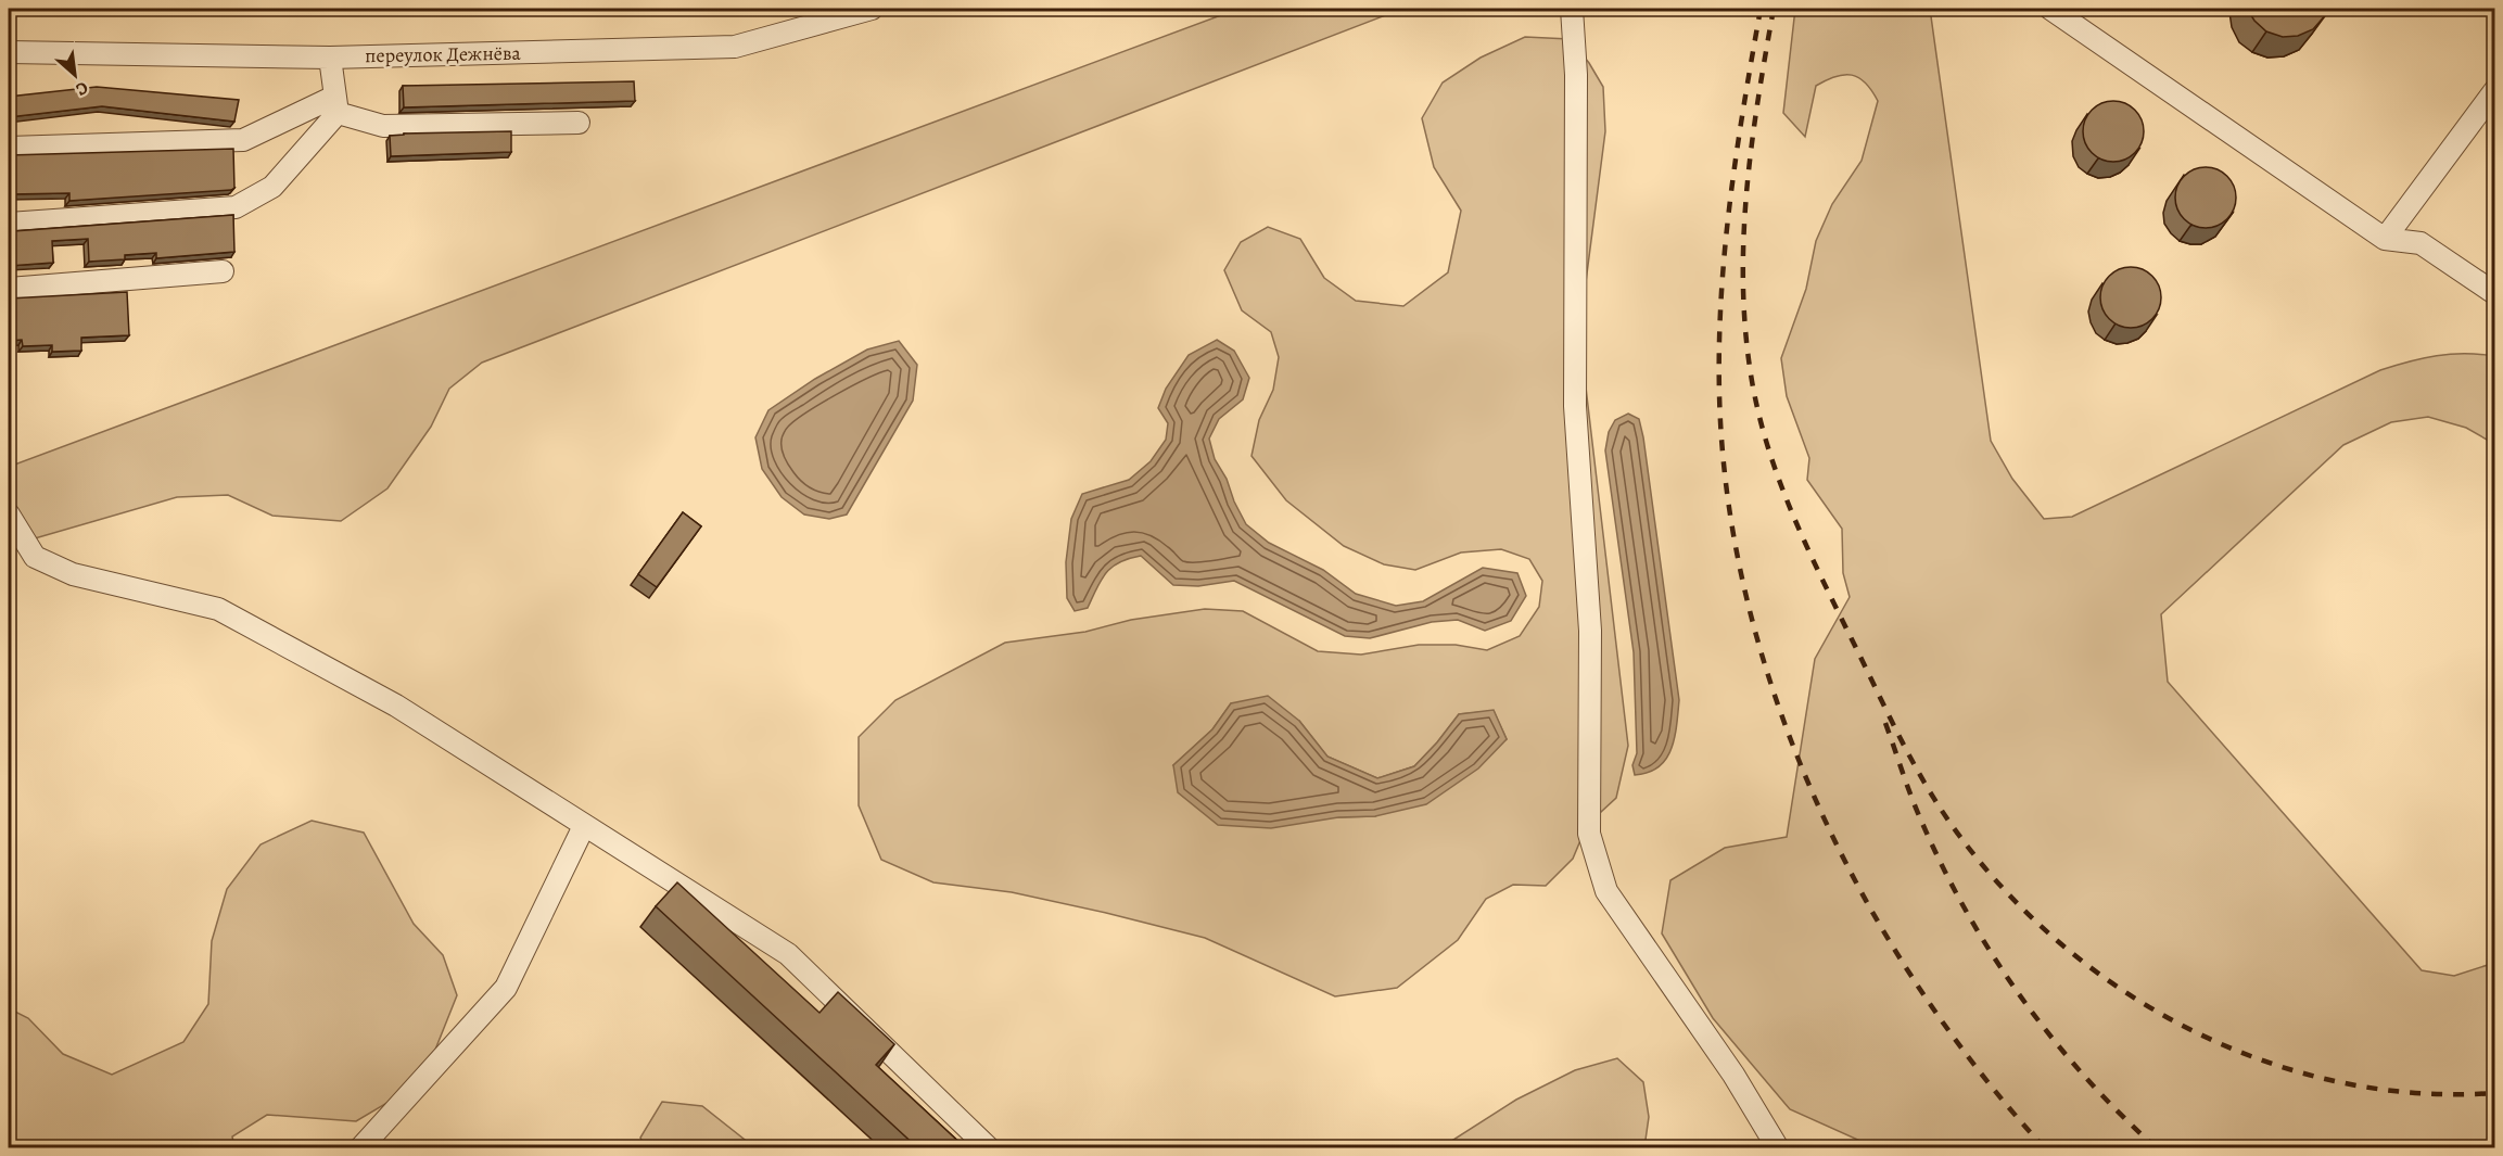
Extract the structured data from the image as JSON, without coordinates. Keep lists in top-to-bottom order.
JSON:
{
  "streets": {
    "street": ["переулок Дежнёва"]
  },
  "north": "bottom right"
}
